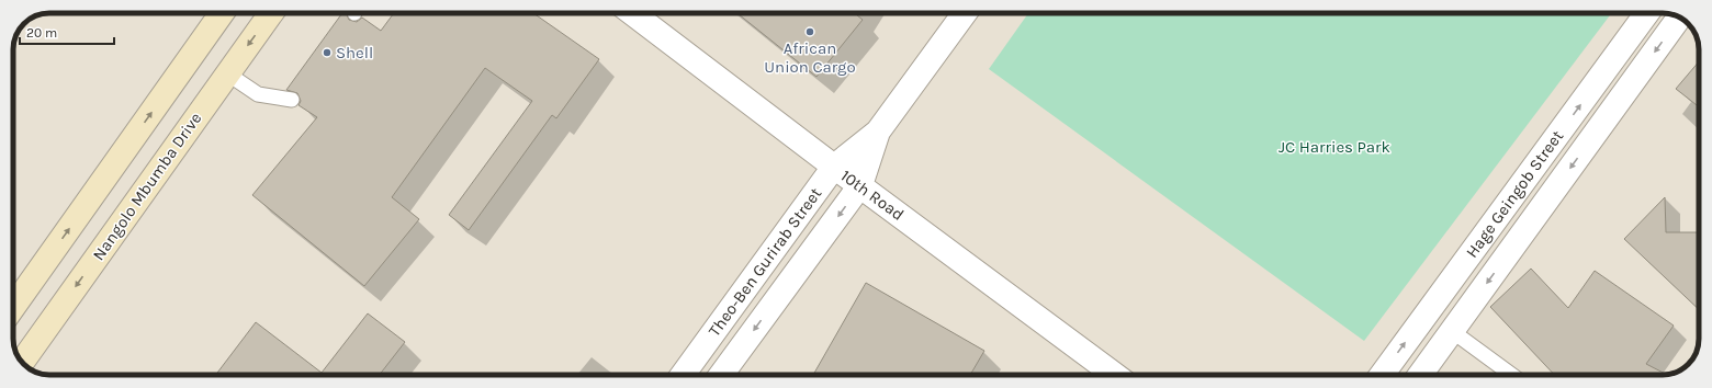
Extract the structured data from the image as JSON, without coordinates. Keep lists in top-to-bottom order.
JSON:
{
  "streets": {
    "street": [
      "Nangolo Mbumba Drive",
      "Hage Geingob Street",
      "10th Road",
      "Theo-Ben Gurirab Street"
    ]
  },
  "crossings": [
    ["10th Road", "Theo-Ben Gurirab Street"]
  ],
  "parks": ["JC Harries Park"],
  "places": ["African Union Cargo", "Shell"],
  "scale_bar": "20 m"
}
